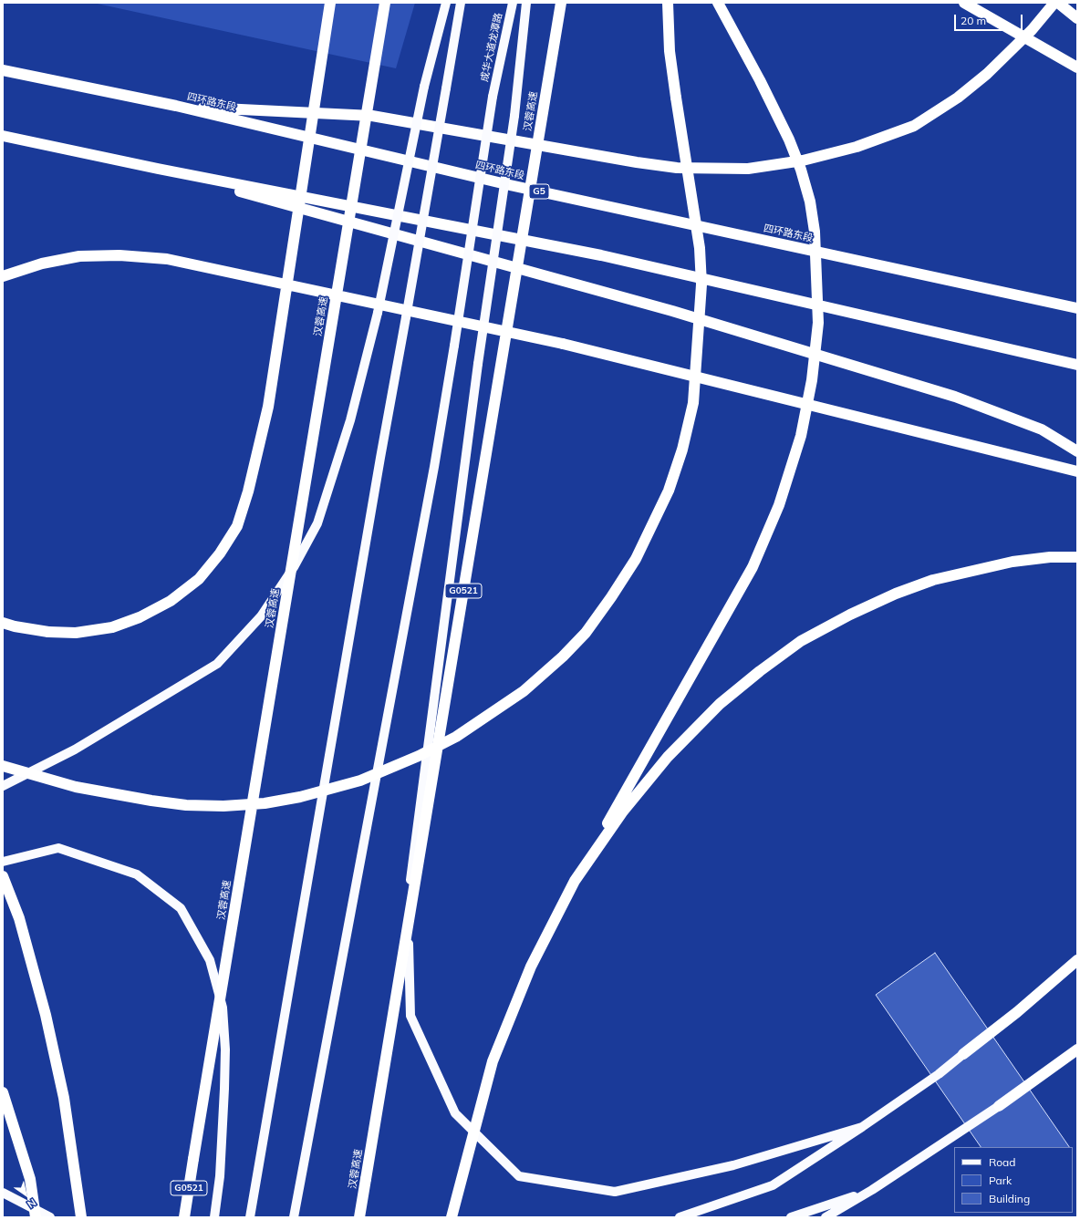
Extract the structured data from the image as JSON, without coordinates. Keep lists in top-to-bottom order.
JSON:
{
  "streets": {
    "highway": [
      "四环路东段",
      "汉蓉高速",
      "G5",
      "G0521"
    ],
    "main road": ["成华大道龙潭路"]
  },
  "legend": ["Road", "Park", "Building"],
  "scale_bar": "20 m",
  "north": "bottom right"
}
